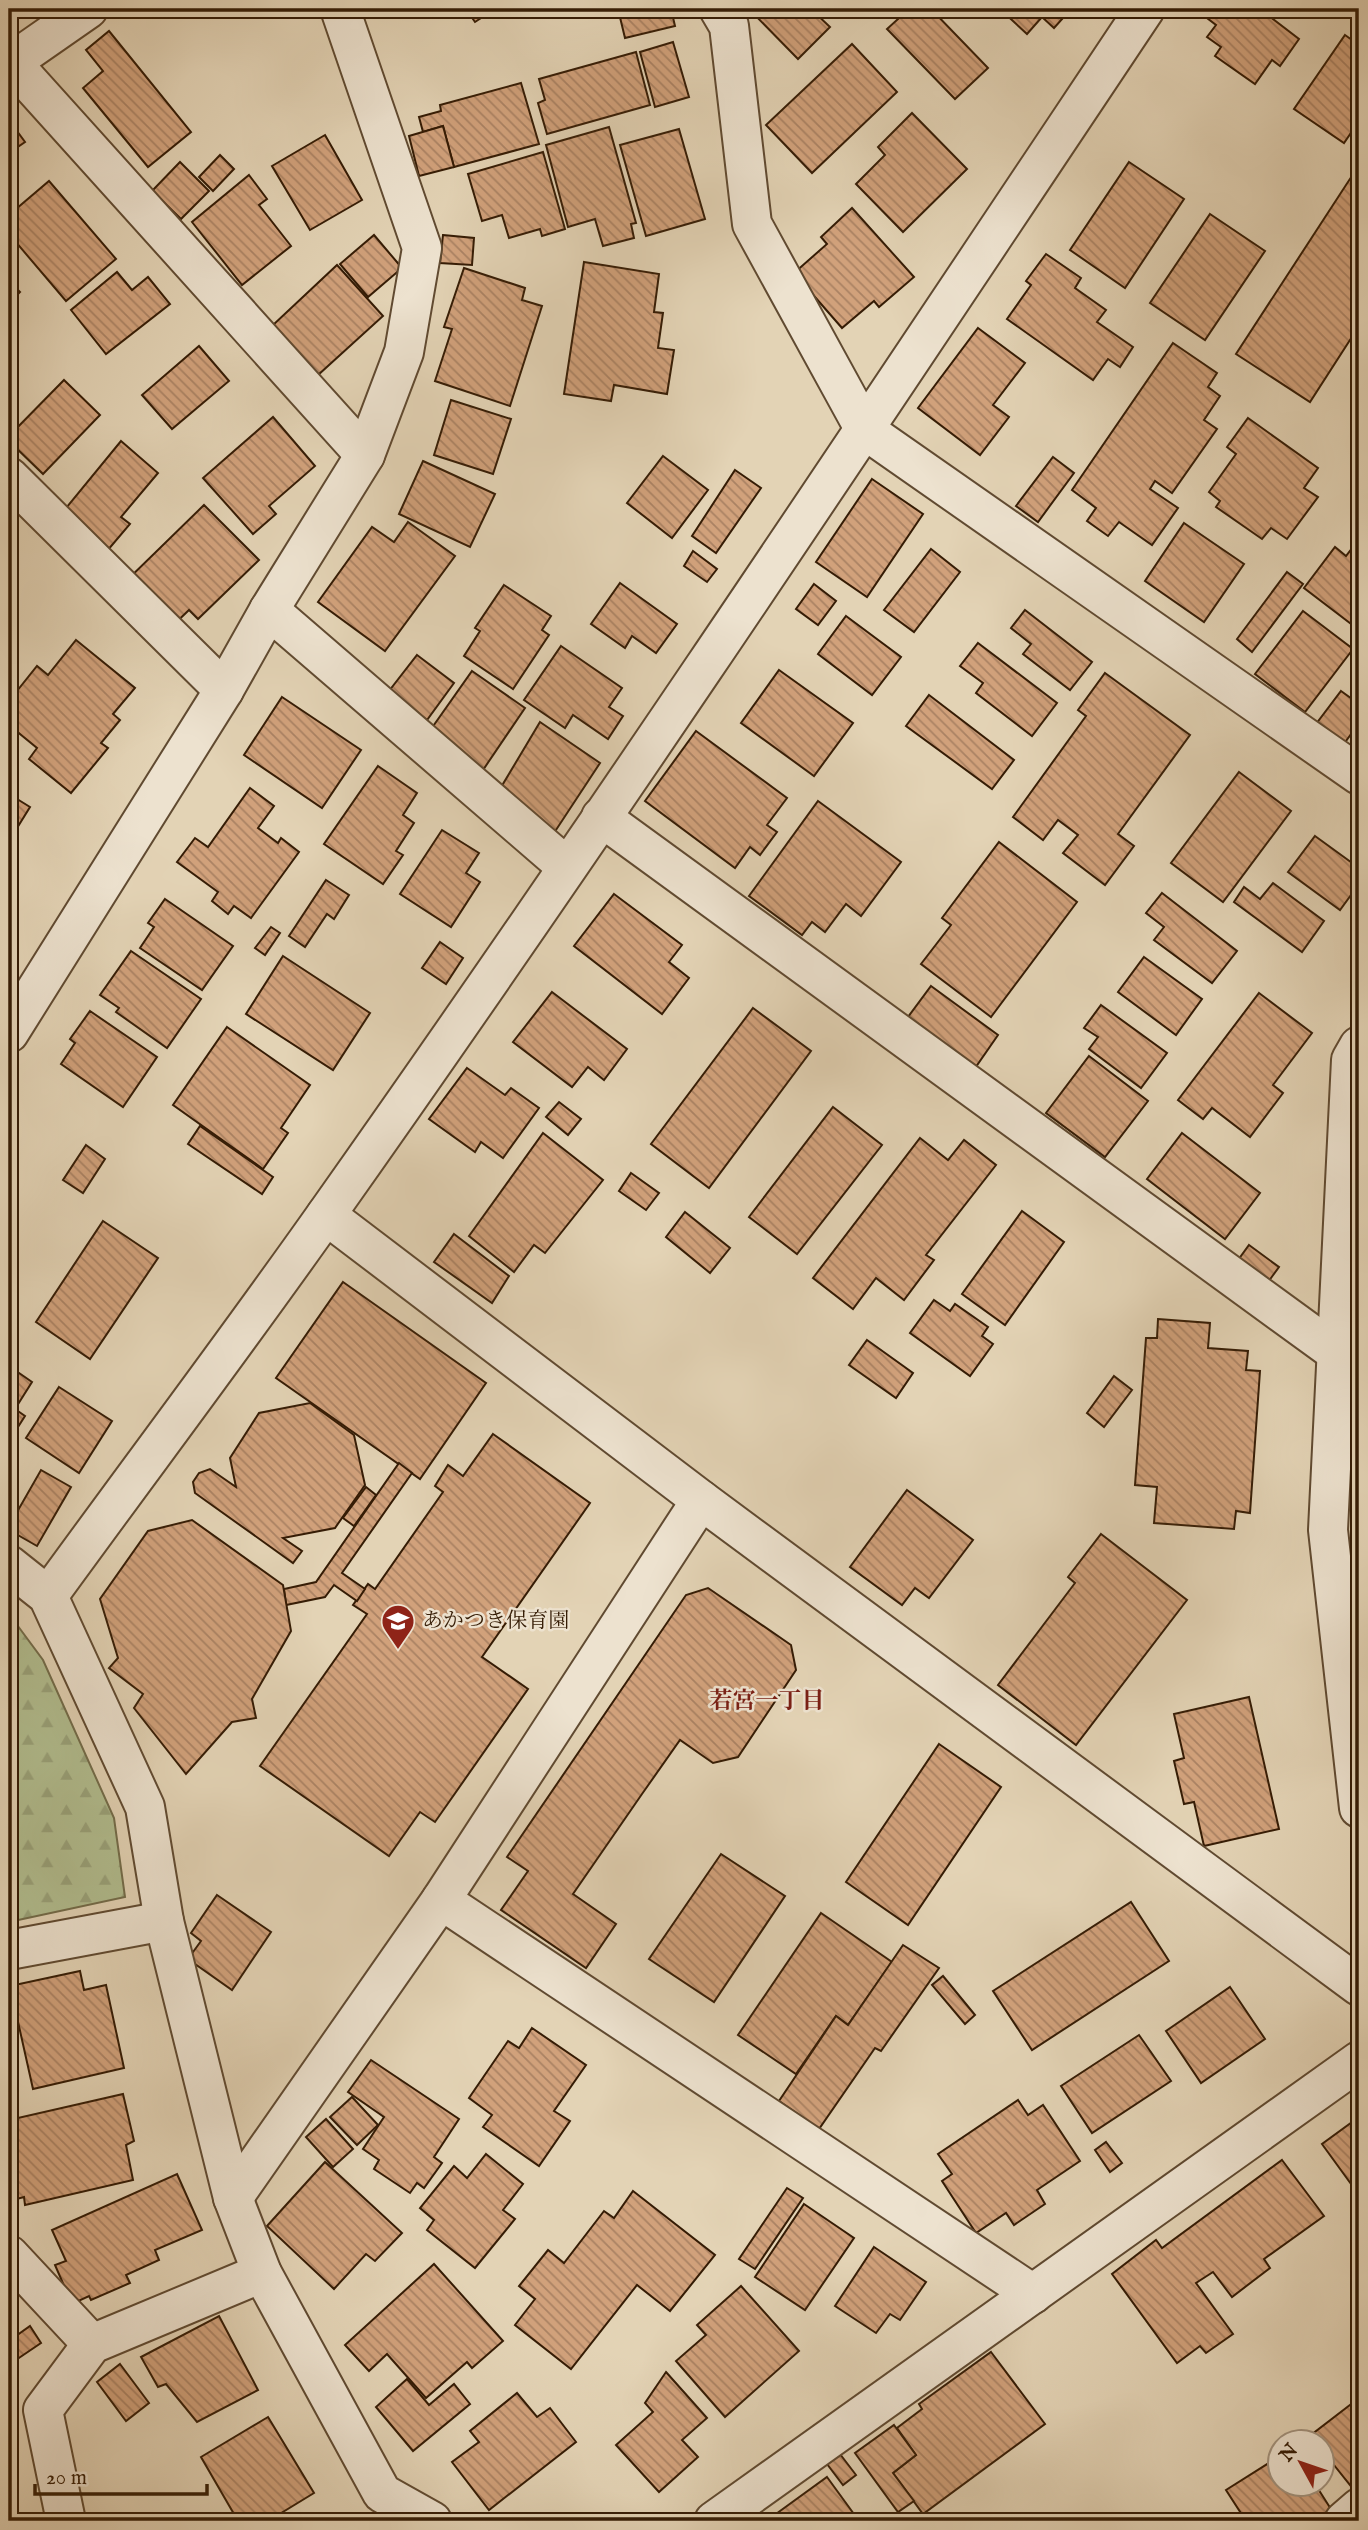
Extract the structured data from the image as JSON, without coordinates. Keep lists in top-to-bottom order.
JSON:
{
  "districts": ["若宮一丁目"],
  "places": {
    "school or university": ["あかつき保育園"]
  },
  "scale_bar": "20 m",
  "north": "top left"
}
